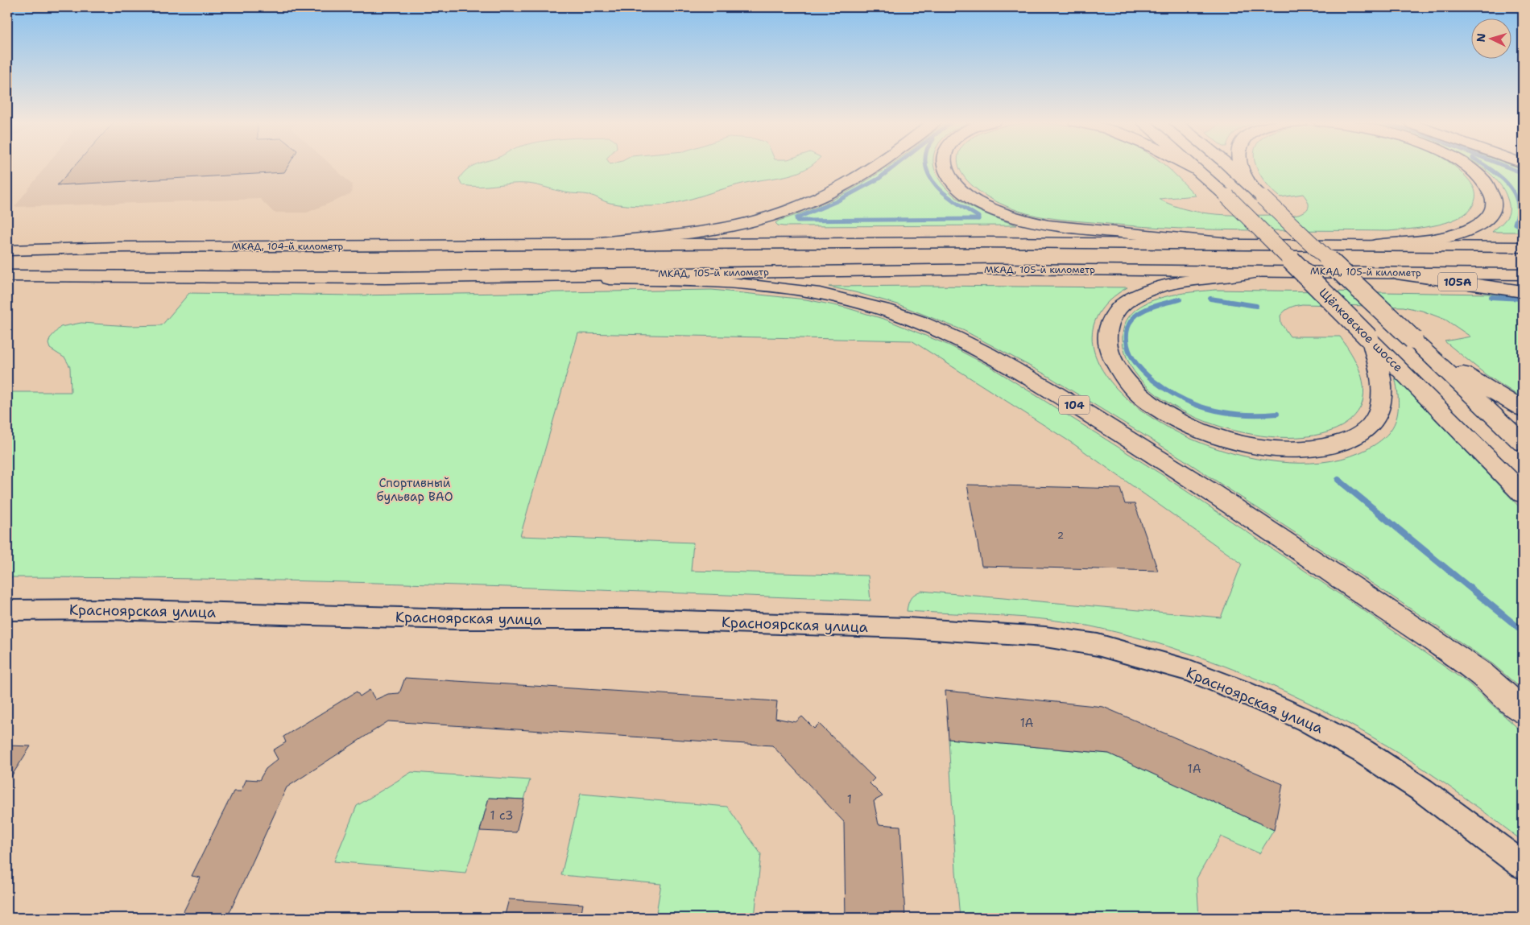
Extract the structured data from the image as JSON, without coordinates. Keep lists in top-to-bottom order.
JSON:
{
  "streets": {
    "main road": [
      "МКАД, 104-й километр",
      "МКАД, 105-й километр",
      "105A",
      "Щёлковское шоссе",
      "104"
    ],
    "street": ["Красноярская улица"]
  },
  "crossings": [
    ["МКАД, 105-й километр", "105A"],
    ["МКАД, 105-й километр", "104"]
  ],
  "parks": ["Спортивный бульвар ВАО"],
  "house_numbers": [
    "2",
    "1A",
    "1А",
    "1",
    "1 с3"
  ],
  "north": "left"
}
